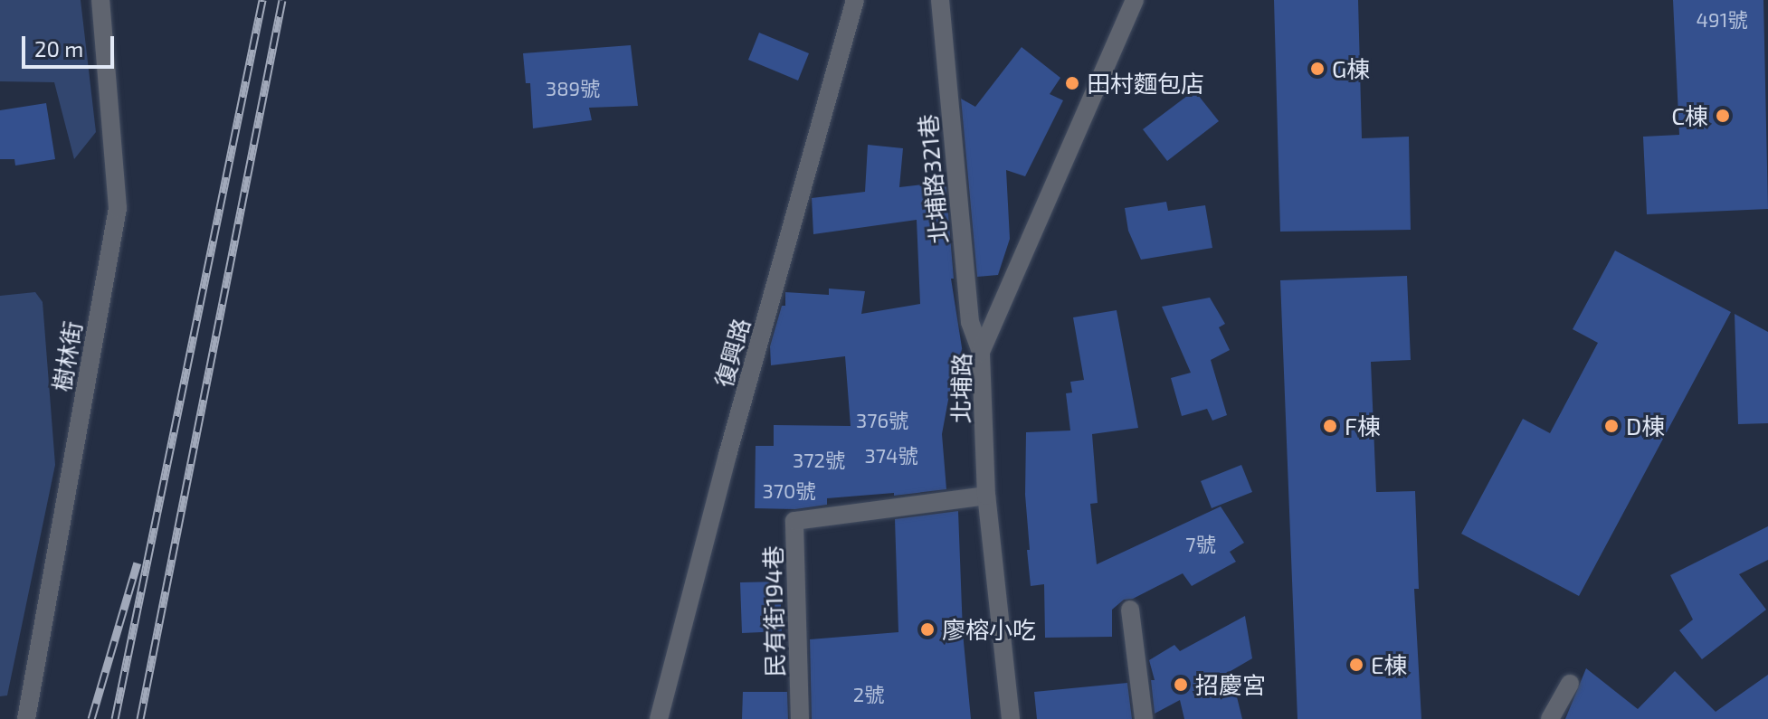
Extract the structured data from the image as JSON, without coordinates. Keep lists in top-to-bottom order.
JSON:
{
  "streets": {
    "street": [
      "北埔路321巷",
      "復興路",
      "樹林街",
      "北埔路",
      "民有街194巷"
    ]
  },
  "crossings": [
    ["北埔路321巷", "北埔路"],
    ["北埔路", "民有街194巷"]
  ],
  "places": [
    "G棟",
    "田村麵包店",
    "C棟",
    "F棟",
    "D棟",
    "廖榕小吃",
    "E棟",
    "招慶宮"
  ],
  "house_numbers": [
    "491號",
    "389號",
    "376號",
    "374號",
    "372號",
    "370號",
    "7號",
    "2號"
  ],
  "scale_bar": "20 m"
}
